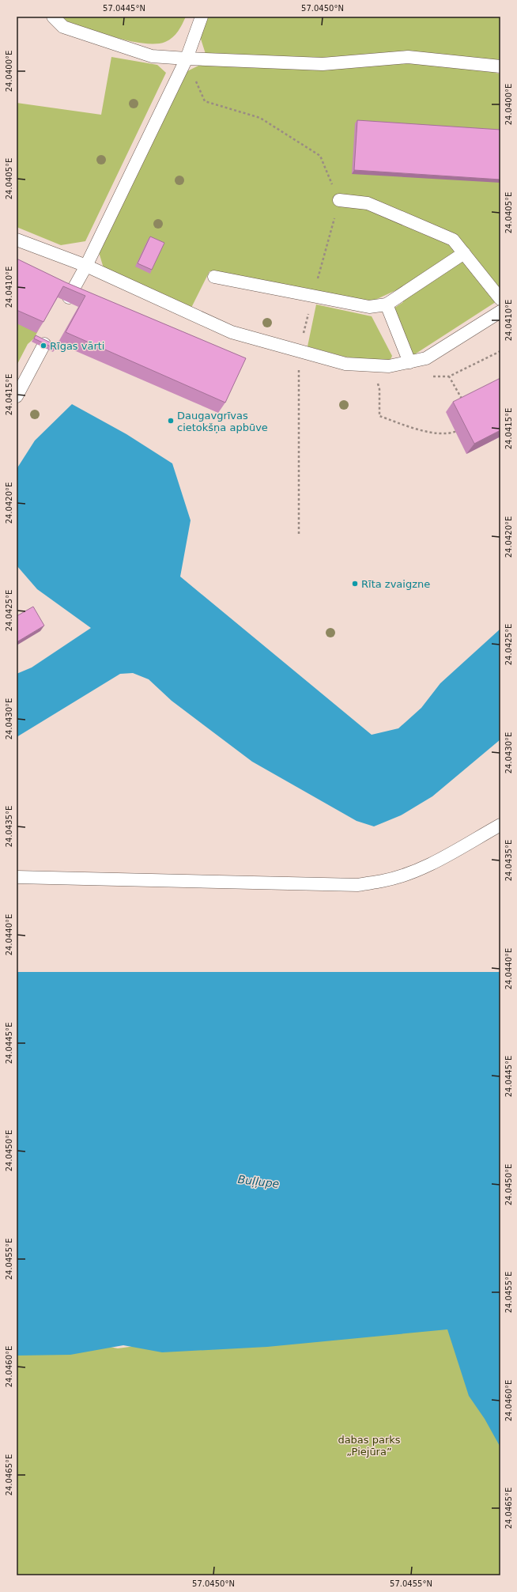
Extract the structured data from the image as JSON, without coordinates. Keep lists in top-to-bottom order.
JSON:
{
  "water": ["Buļļupe"],
  "parks": ["dabas parks „Piejūra”"],
  "places": ["Rīgas vārti", "Daugavgrīvas cietokšņa apbūve", "Rīta zvaigzne"],
  "coordinates": [
    "57.0445°N",
    "57.0450°N",
    "24.0400°E",
    "24.0405°E",
    "24.0410°E",
    "24.0415°E",
    "24.0420°E",
    "24.0425°E",
    "24.0430°E",
    "24.0435°E",
    "24.0440°E",
    "24.0445°E",
    "24.0450°E",
    "24.0455°E",
    "24.0460°E",
    "24.0465°E",
    "57.0455°N"
  ]
}
